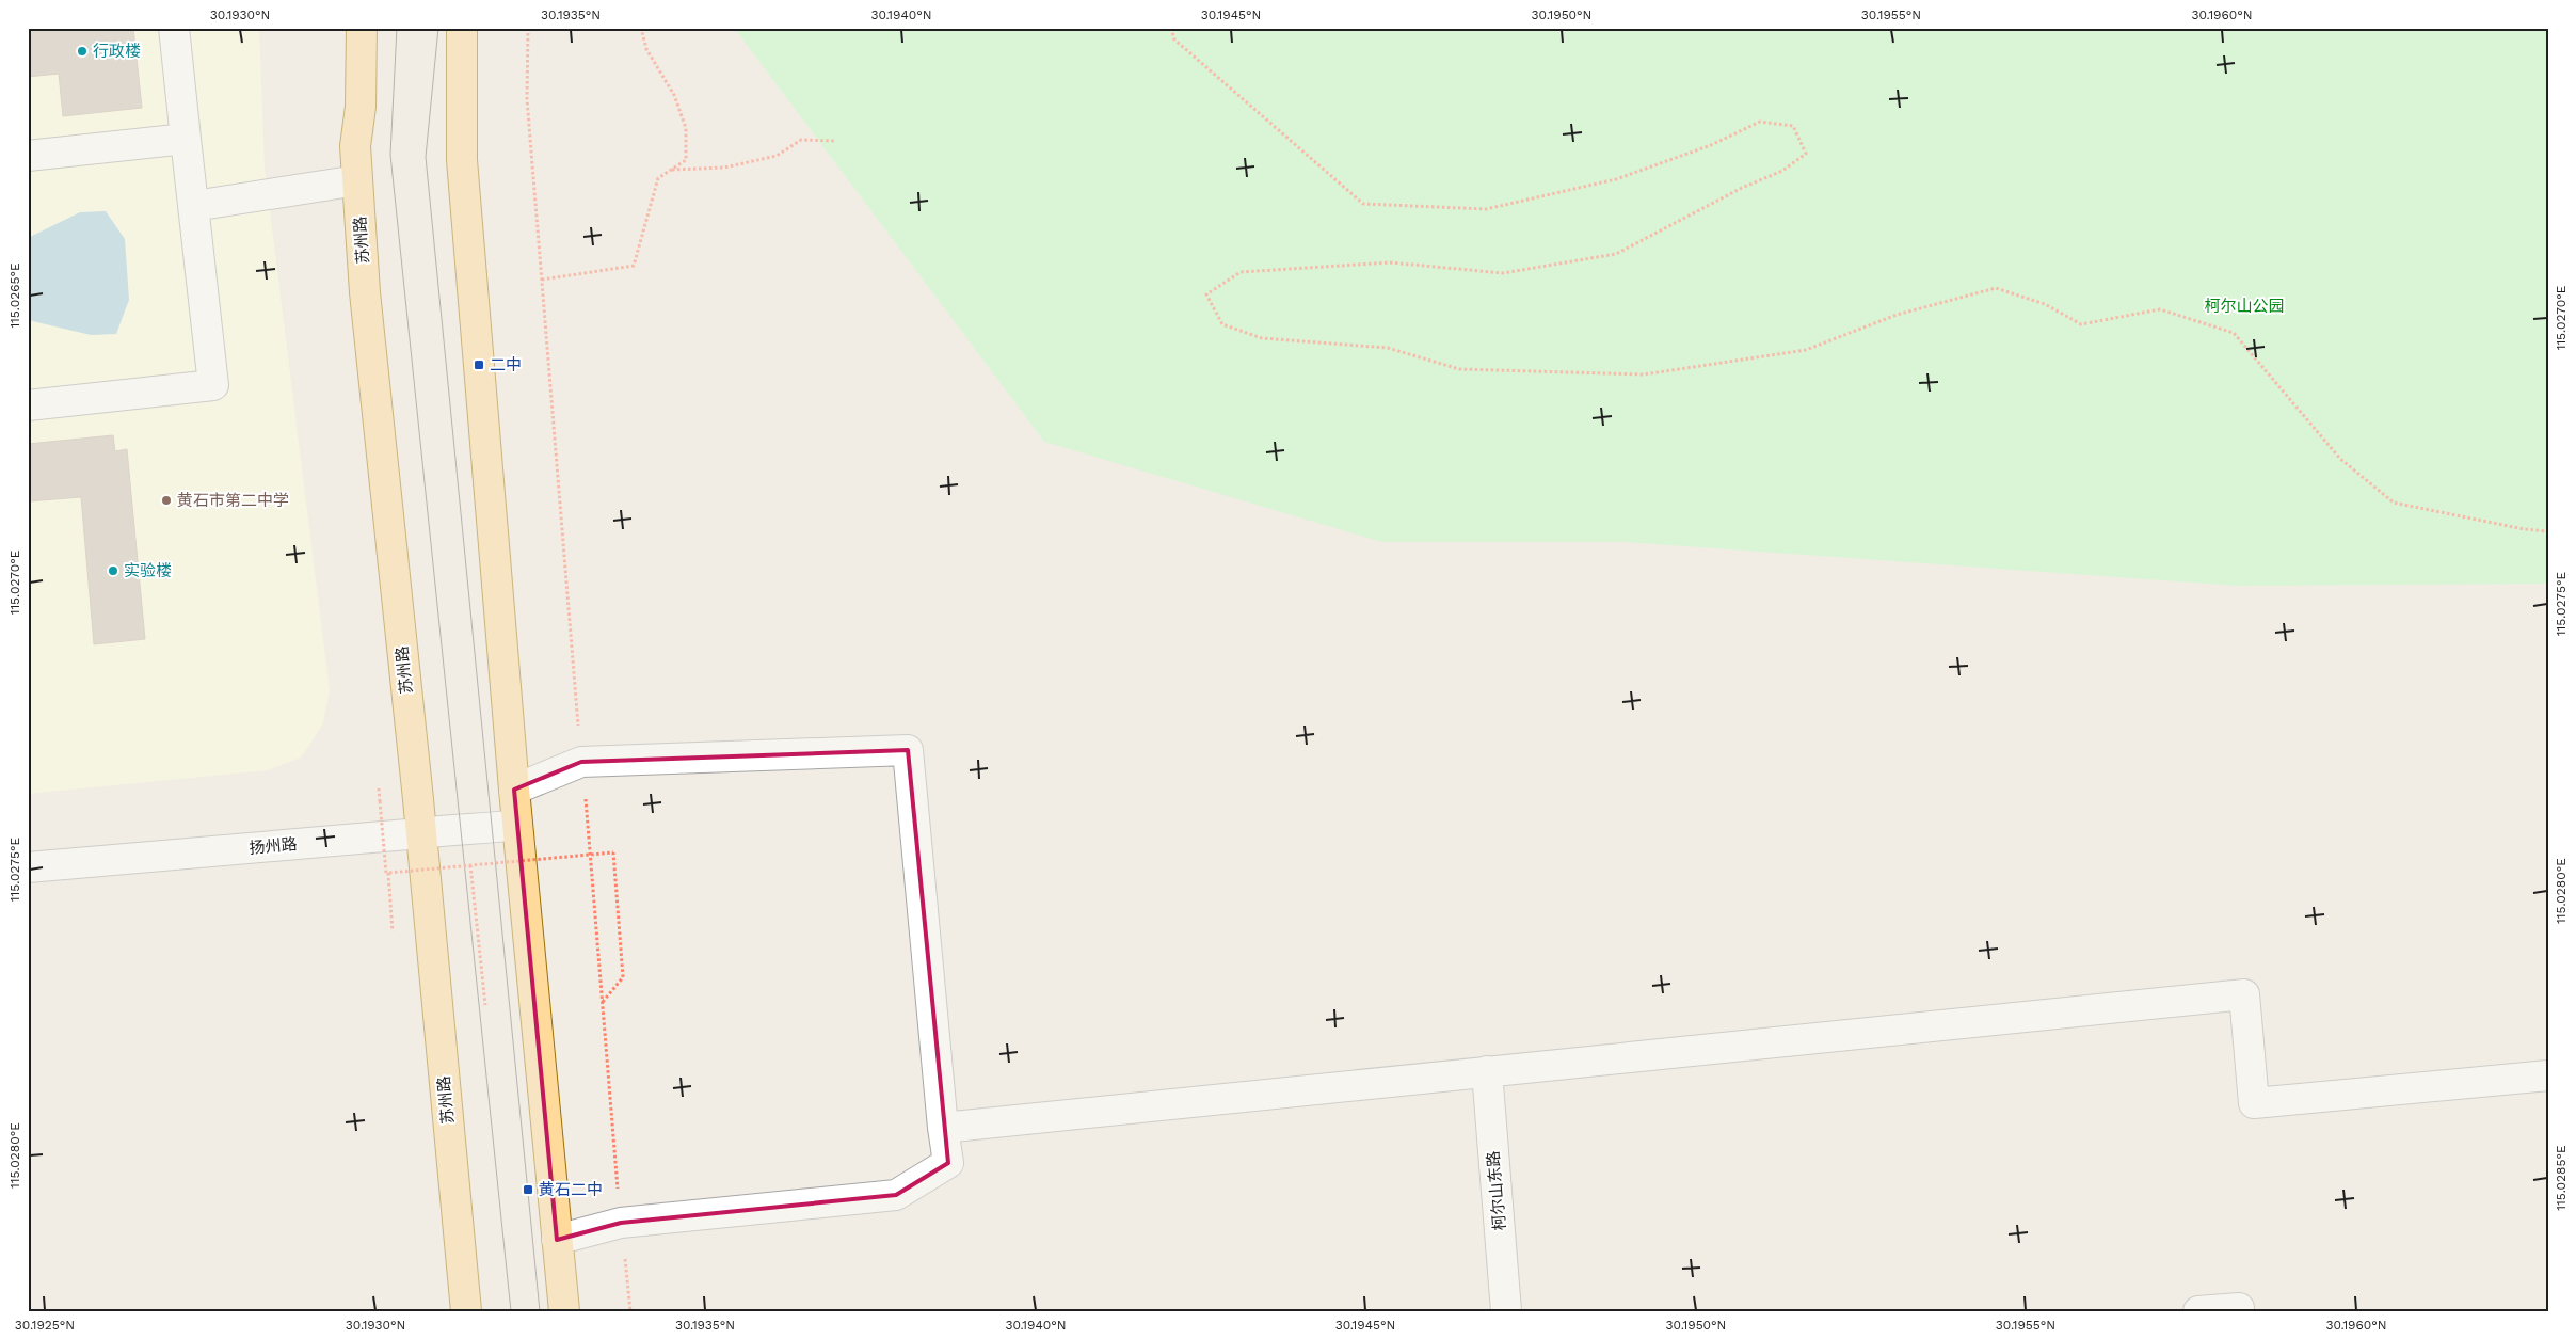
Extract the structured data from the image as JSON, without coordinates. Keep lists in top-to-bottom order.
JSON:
{
  "streets": {
    "main road": ["苏州路"],
    "street": ["扬州路", "柯尔山东路"]
  },
  "crossings": [
    ["苏州路", "扬州路"]
  ],
  "parks": ["柯尔山公园"],
  "places": {
    "other": ["行政楼", "黄石市第二中学", "实验楼"],
    "transit": ["二中", "黄石二中"]
  },
  "coordinates": [
    "30.1930°N",
    "30.1935°N",
    "30.1940°N",
    "30.1945°N",
    "30.1950°N",
    "30.1955°N",
    "30.1960°N",
    "115.0265°E",
    "115.0270°E",
    "115.0275°E",
    "115.0280°E",
    "115.0285°E",
    "30.1925°N"
  ]
}
